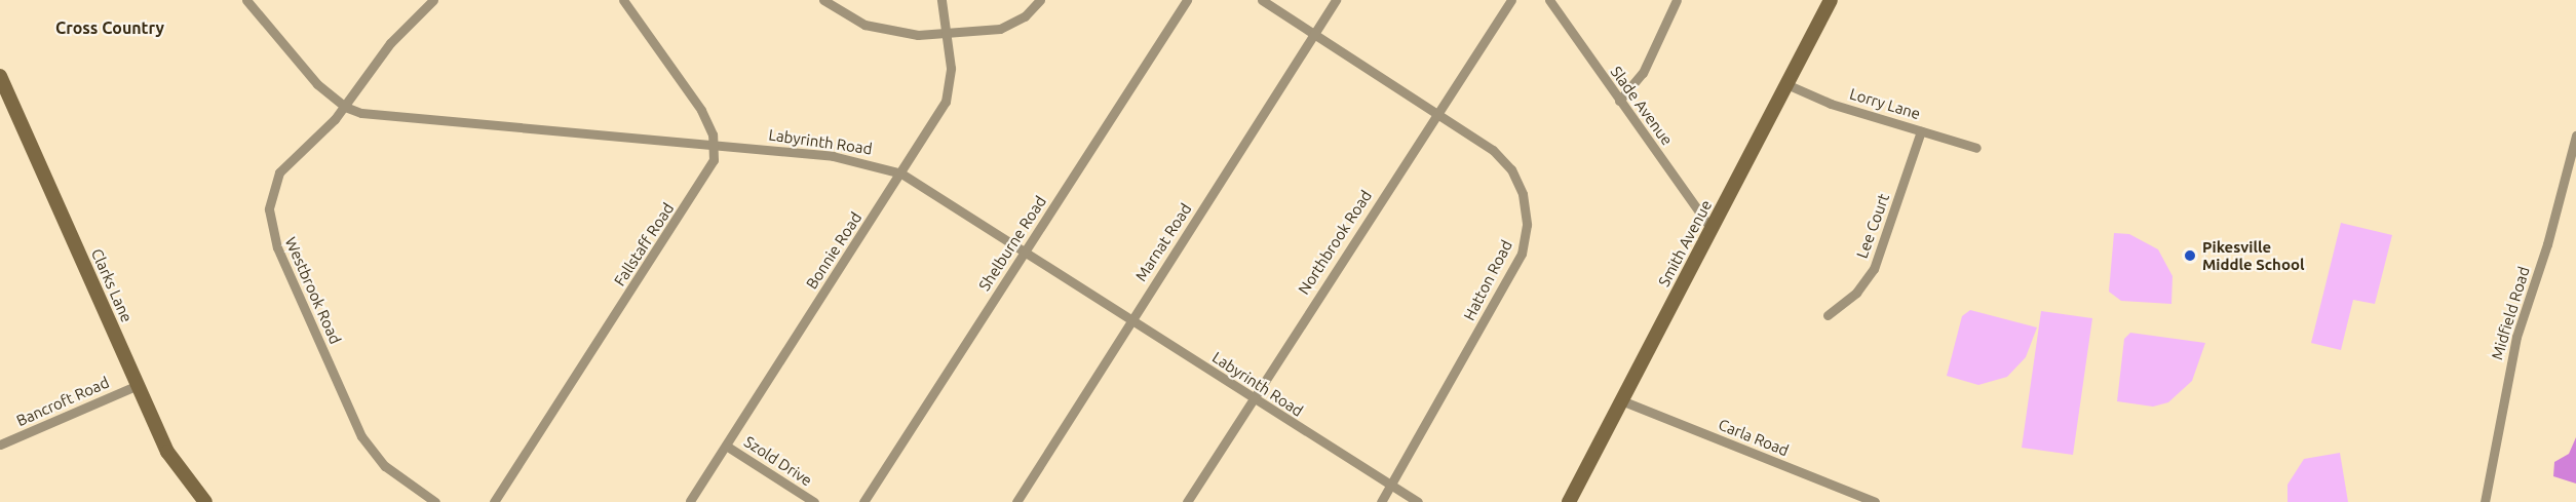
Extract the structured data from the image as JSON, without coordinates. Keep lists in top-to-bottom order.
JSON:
{
  "streets": {
    "main road": ["Smith Avenue", "Clarks Lane"],
    "street": [
      "Lorry Lane",
      "Slade Avenue",
      "Labyrinth Road",
      "Lee Court",
      "Marnat Road",
      "Northbrook Road",
      "Shelburne Road",
      "Fallstaff Road",
      "Bonnie Road",
      "Hatton Road",
      "Westbrook Road",
      "Midfield Road",
      "Bancroft Road",
      "Carla Road",
      "Szold Drive"
    ]
  },
  "crossings": [
    ["Lorry Lane", "Lee Court"],
    ["Lorry Lane", "Smith Avenue"],
    ["Slade Avenue", "Smith Avenue"],
    ["Labyrinth Road", "Marnat Road"],
    ["Labyrinth Road", "Northbrook Road"],
    ["Labyrinth Road", "Shelburne Road"],
    ["Labyrinth Road", "Fallstaff Road"],
    ["Labyrinth Road", "Bonnie Road"],
    ["Labyrinth Road", "Hatton Road"],
    ["Labyrinth Road", "Westbrook Road"],
    ["Marnat Road", "Hatton Road"],
    ["Northbrook Road", "Hatton Road"],
    ["Smith Avenue", "Carla Road"],
    ["Bonnie Road", "Szold Drive"],
    ["Clarks Lane", "Bancroft Road"]
  ],
  "districts": ["Cross Country"],
  "places": ["Pikesville Middle School"]
}
